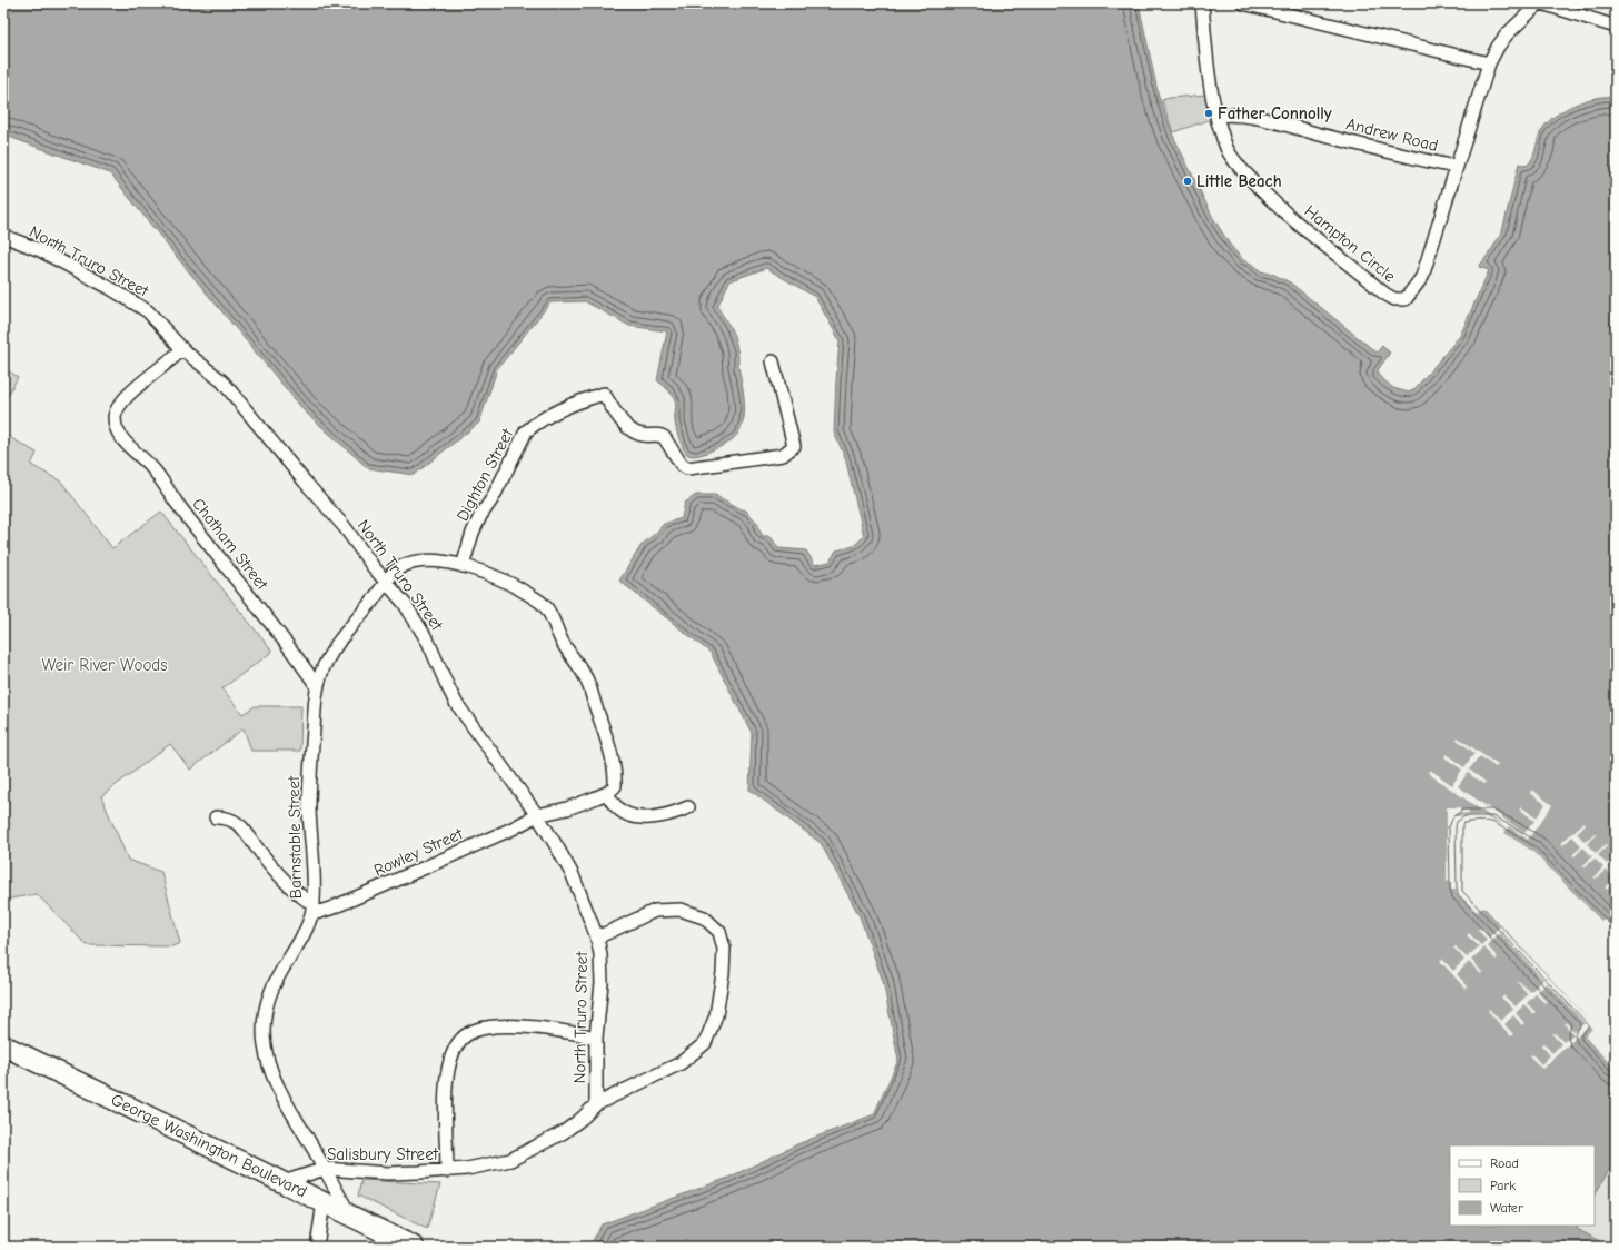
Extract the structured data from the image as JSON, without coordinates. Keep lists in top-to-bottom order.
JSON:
{
  "streets": {
    "main road": ["George Washington Boulevard"],
    "street": [
      "Andrew Road",
      "Hampton Circle",
      "North Truro Street",
      "Dighton Street",
      "Chatham Street",
      "Barnstable Street",
      "Rowley Street",
      "Salisbury Street"
    ]
  },
  "crossings": [
    ["Andrew Road", "Hampton Circle"],
    ["North Truro Street", "Chatham Street"],
    ["North Truro Street", "Barnstable Street"],
    ["North Truro Street", "Rowley Street"],
    ["North Truro Street", "Salisbury Street"],
    ["Dighton Street", "Barnstable Street"],
    ["Chatham Street", "Barnstable Street"],
    ["Barnstable Street", "Rowley Street"],
    ["Barnstable Street", "George Washington Boulevard"],
    ["Barnstable Street", "Salisbury Street"],
    ["George Washington Boulevard", "Salisbury Street"]
  ],
  "parks": ["Weir River Woods"],
  "places": ["Father Connolly", "Little Beach"],
  "legend": ["Road", "Park", "Water"]
}
